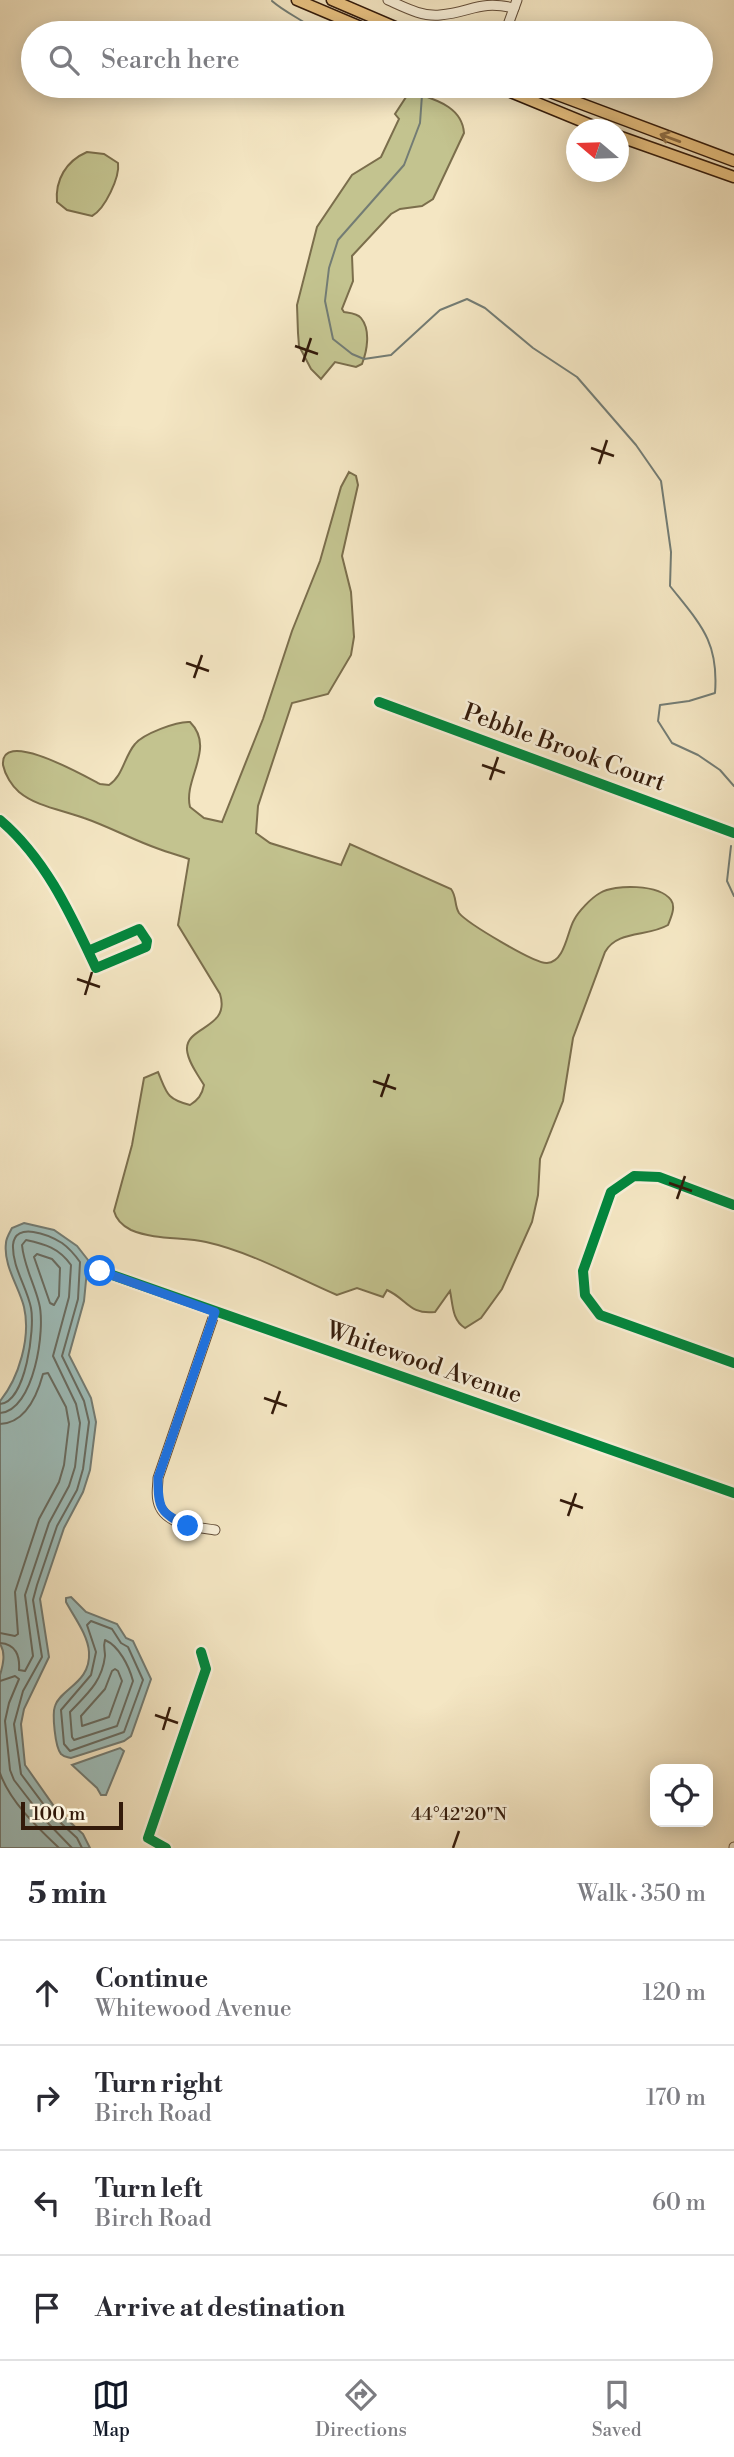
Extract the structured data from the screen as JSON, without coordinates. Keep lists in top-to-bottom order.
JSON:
{
  "streets": {
    "street": ["Pebble Brook Court", "Whitewood Avenue"]
  },
  "scale_bar": "100 m",
  "north": "left",
  "page": {
    "search": "Search here",
    "scale": "100 m",
    "heading": ["5 min", "Walk · 350 m"],
    "list": [
      ["Continue", "Whitewood Avenue", "120 m"],
      ["Turn right", "Birch Road", "170 m"],
      ["Turn left", "Birch Road", "60 m"],
      "Arrive at destination"
    ],
    "nav": ["Map", "Directions", "Saved"]
  },
  "coordinates": ["44°42'20\"N"]
}
